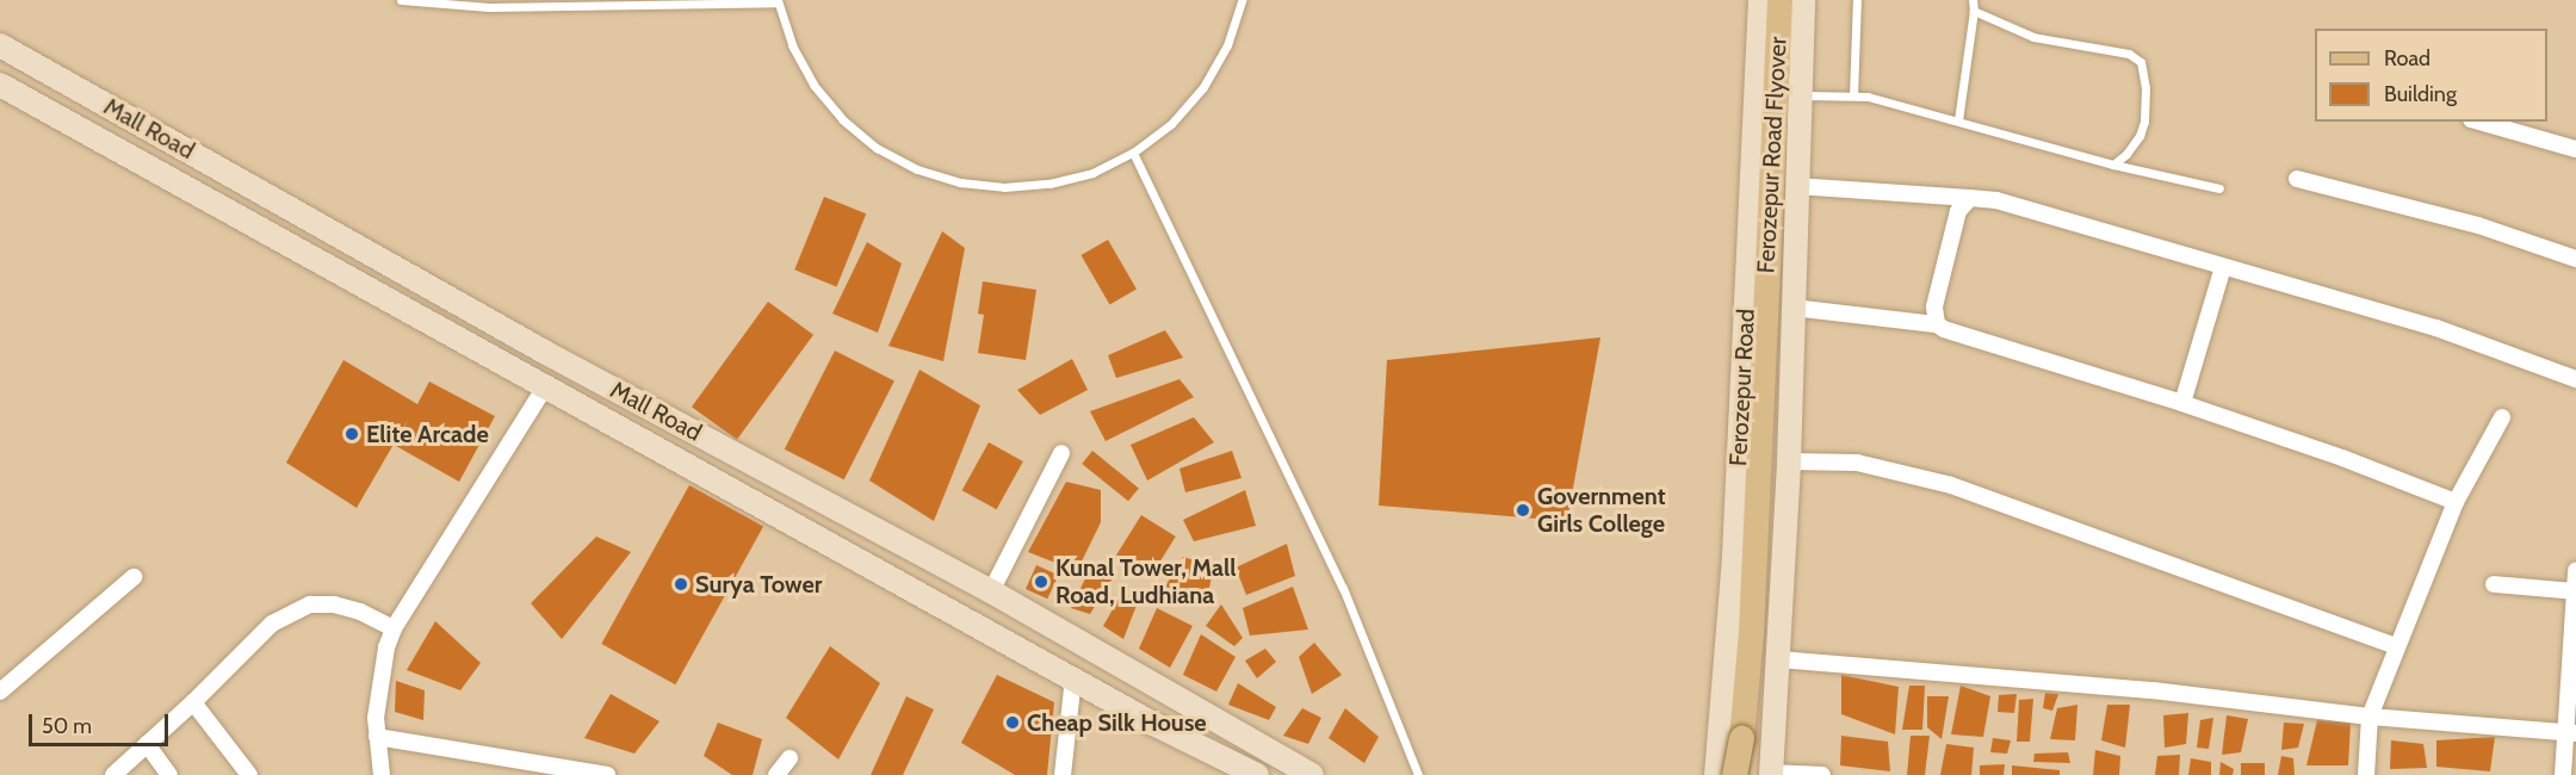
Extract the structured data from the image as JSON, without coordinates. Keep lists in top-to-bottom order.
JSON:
{
  "streets": {
    "main road": ["Mall Road", "Ferozepur Road Flyover", "Ferozepur Road"]
  },
  "places": [
    "Elite Arcade",
    "Government Girls College",
    "Kunal Tower, Mall Road, Ludhiana",
    "Surya Tower",
    "Cheap Silk House"
  ],
  "legend": ["Road", "Building"],
  "scale_bar": "50 m"
}
